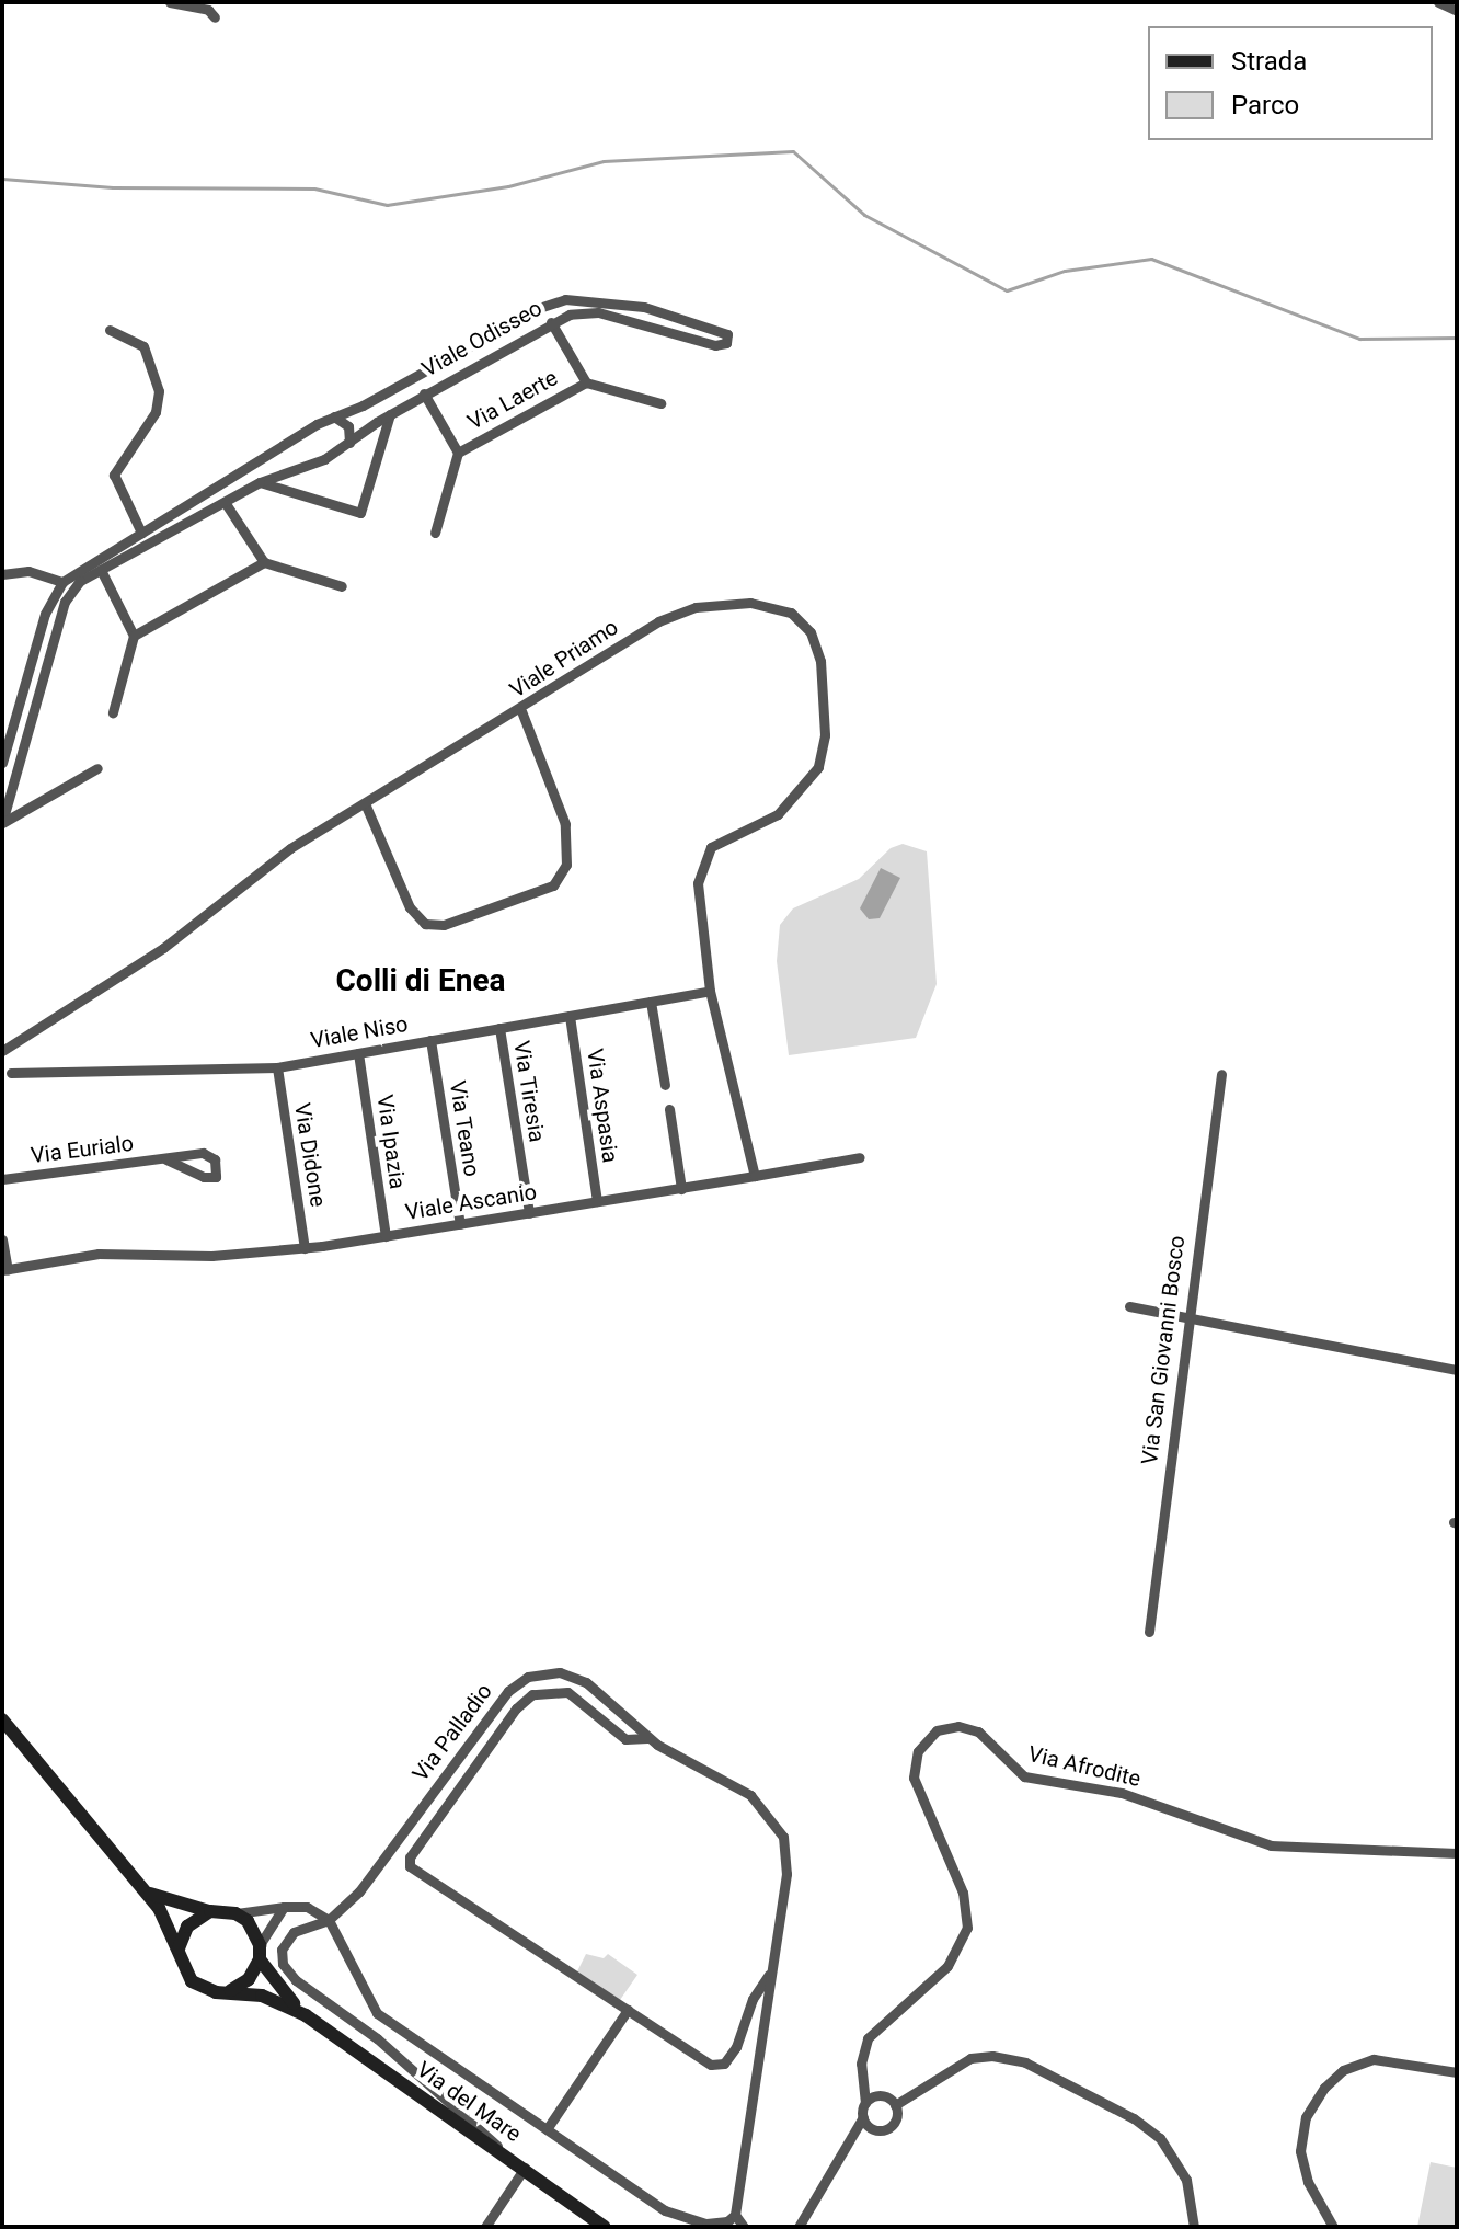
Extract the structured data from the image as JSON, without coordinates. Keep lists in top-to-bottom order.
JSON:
{
  "streets": {
    "main road": ["Via del Mare"],
    "street": [
      "Viale Odisseo",
      "Via Laerte",
      "Viale Priamo",
      "Viale Niso",
      "Via Tiresia",
      "Via Aspasia",
      "Via Teano",
      "Via Ipazia",
      "Via Eurialo",
      "Via Didone",
      "Viale Ascanio",
      "Via San Giovanni Bosco",
      "Via Palladio",
      "Via Afrodite"
    ]
  },
  "crossings": [
    ["Viale Odisseo", "Via Laerte"],
    ["Viale Priamo", "Viale Niso"],
    ["Viale Niso", "Via Tiresia"],
    ["Viale Niso", "Via Aspasia"],
    ["Viale Niso", "Via Teano"],
    ["Viale Niso", "Via Ipazia"],
    ["Viale Niso", "Via Didone"],
    ["Via Tiresia", "Viale Ascanio"],
    ["Via Aspasia", "Viale Ascanio"],
    ["Via Teano", "Viale Ascanio"],
    ["Via Ipazia", "Viale Ascanio"],
    ["Via Didone", "Viale Ascanio"],
    ["Via Palladio", "Via del Mare"]
  ],
  "districts": ["Colli di Enea"],
  "legend": ["Strada", "Parco"]
}
